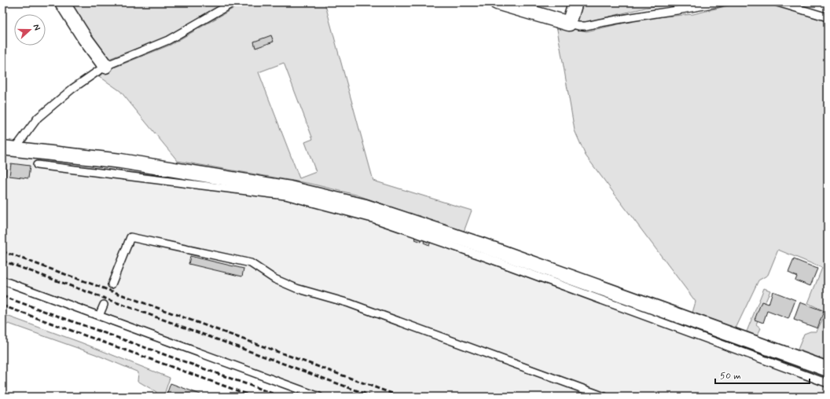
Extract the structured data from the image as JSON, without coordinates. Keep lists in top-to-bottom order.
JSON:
{
  "scale_bar": "50 m",
  "north": "right"
}
